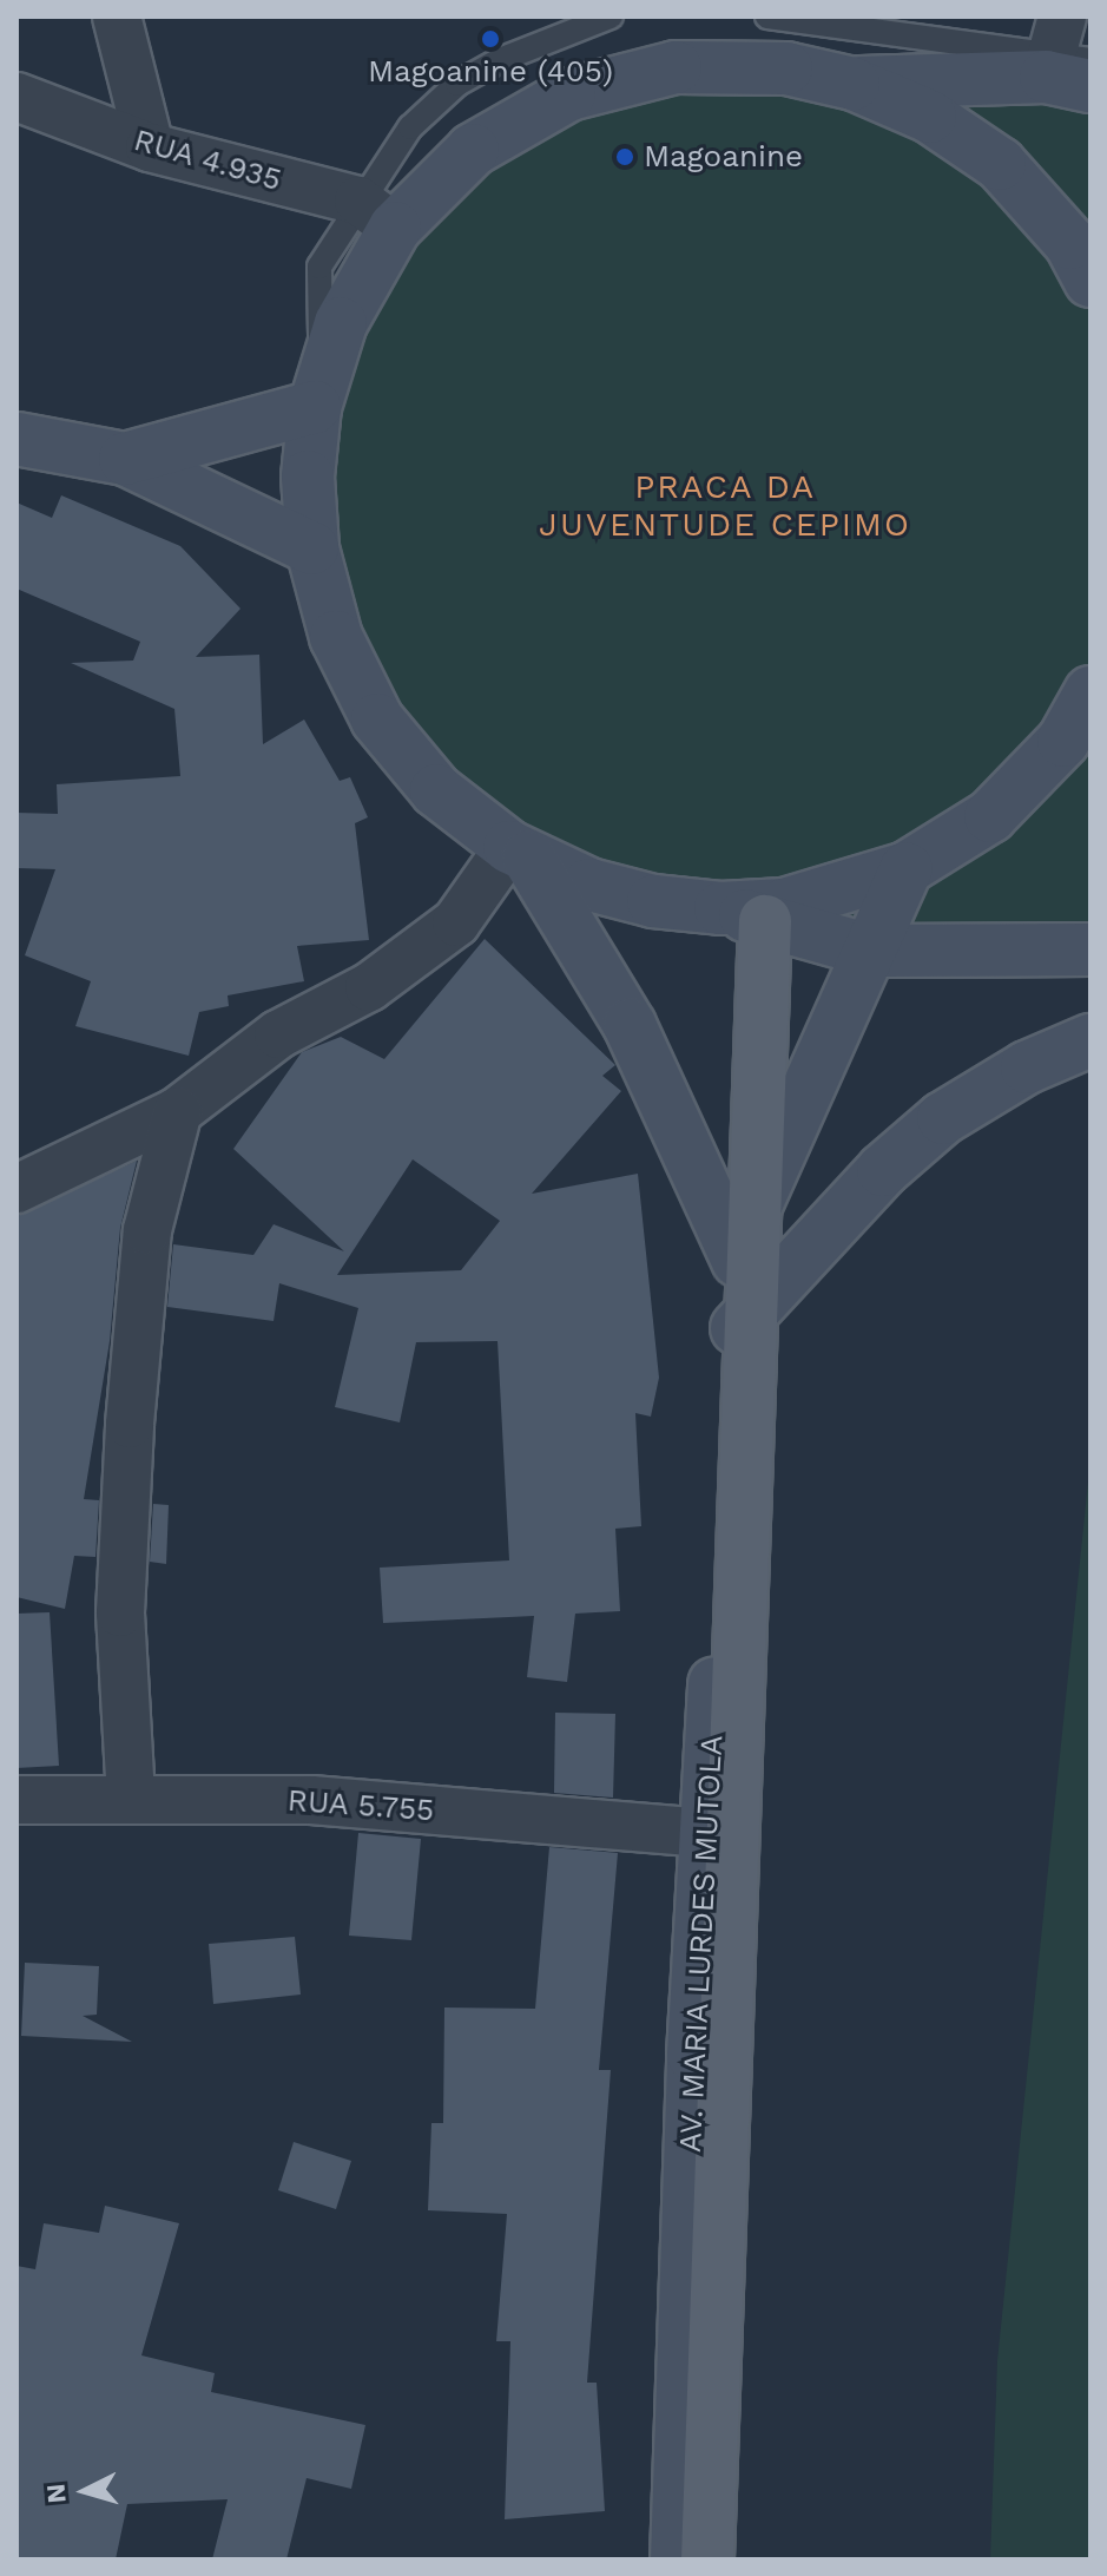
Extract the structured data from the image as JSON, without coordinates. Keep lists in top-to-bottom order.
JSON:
{
  "streets": {
    "main road": ["AV. MARIA LURDES MUTOLA"],
    "street": ["RUA 4.935", "RUA 5.755"]
  },
  "crossings": [
    ["RUA 5.755", "AV. MARIA LURDES MUTOLA"]
  ],
  "districts": ["PRACA DA JUVENTUDE CEPIMO"],
  "places": ["Magoanine (405)", "Magoanine"],
  "north": "left"
}
